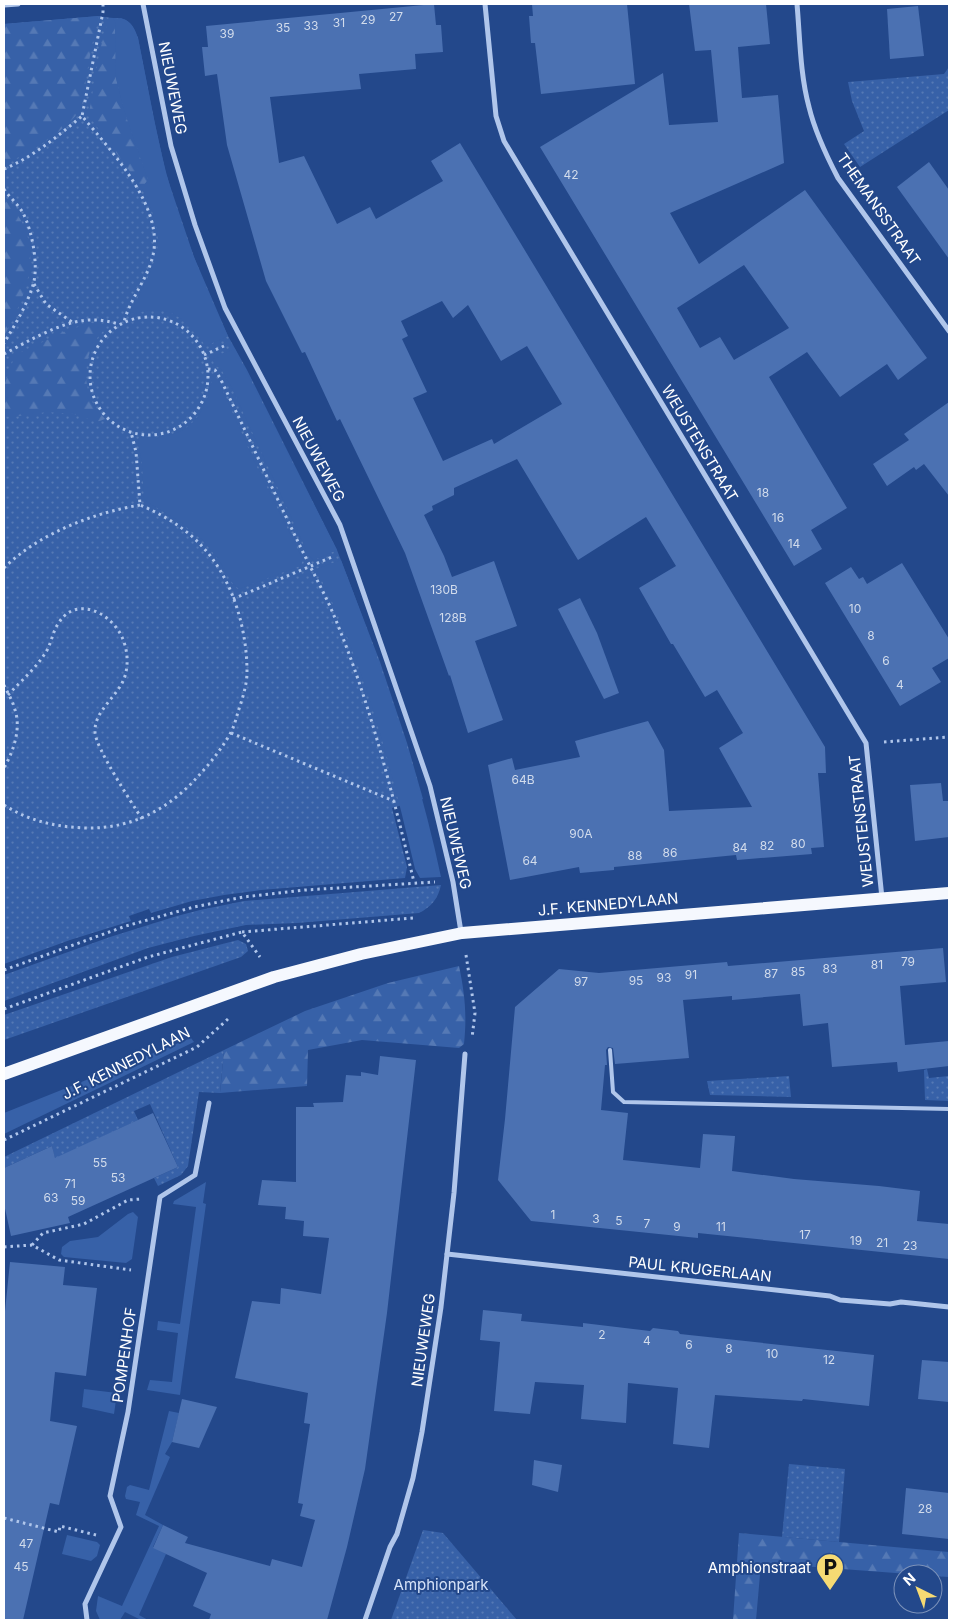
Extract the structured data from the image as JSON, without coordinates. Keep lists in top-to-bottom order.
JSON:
{
  "streets": {
    "main road": ["J.F. KENNEDYLAAN"],
    "street": [
      "NIEUWEWEG",
      "THEMANSSTRAAT",
      "WEUSTENSTRAAT",
      "PAUL KRUGERLAAN",
      "POMPENHOF"
    ]
  },
  "crossings": [
    ["NIEUWEWEG", "J.F. KENNEDYLAAN"],
    ["NIEUWEWEG", "PAUL KRUGERLAAN"],
    ["WEUSTENSTRAAT", "J.F. KENNEDYLAAN"]
  ],
  "parks": ["Amphionpark"],
  "places": {
    "parking": ["Amphionstraat"]
  },
  "house_numbers": [
    "27",
    "29",
    "31",
    "33",
    "35",
    "39",
    "42",
    "18",
    "16",
    "14",
    "130B",
    "10",
    "128B",
    "8",
    "6",
    "4",
    "64B",
    "90A",
    "80",
    "82",
    "84",
    "86",
    "88",
    "64",
    "79",
    "81",
    "83",
    "85",
    "87",
    "91",
    "93",
    "95",
    "97",
    "55",
    "53",
    "71",
    "63",
    "59",
    "1",
    "3",
    "5",
    "7",
    "9",
    "11",
    "17",
    "19",
    "21",
    "23",
    "2",
    "4",
    "6",
    "8",
    "10",
    "12",
    "28",
    "47",
    "45"
  ],
  "north": "top left"
}
